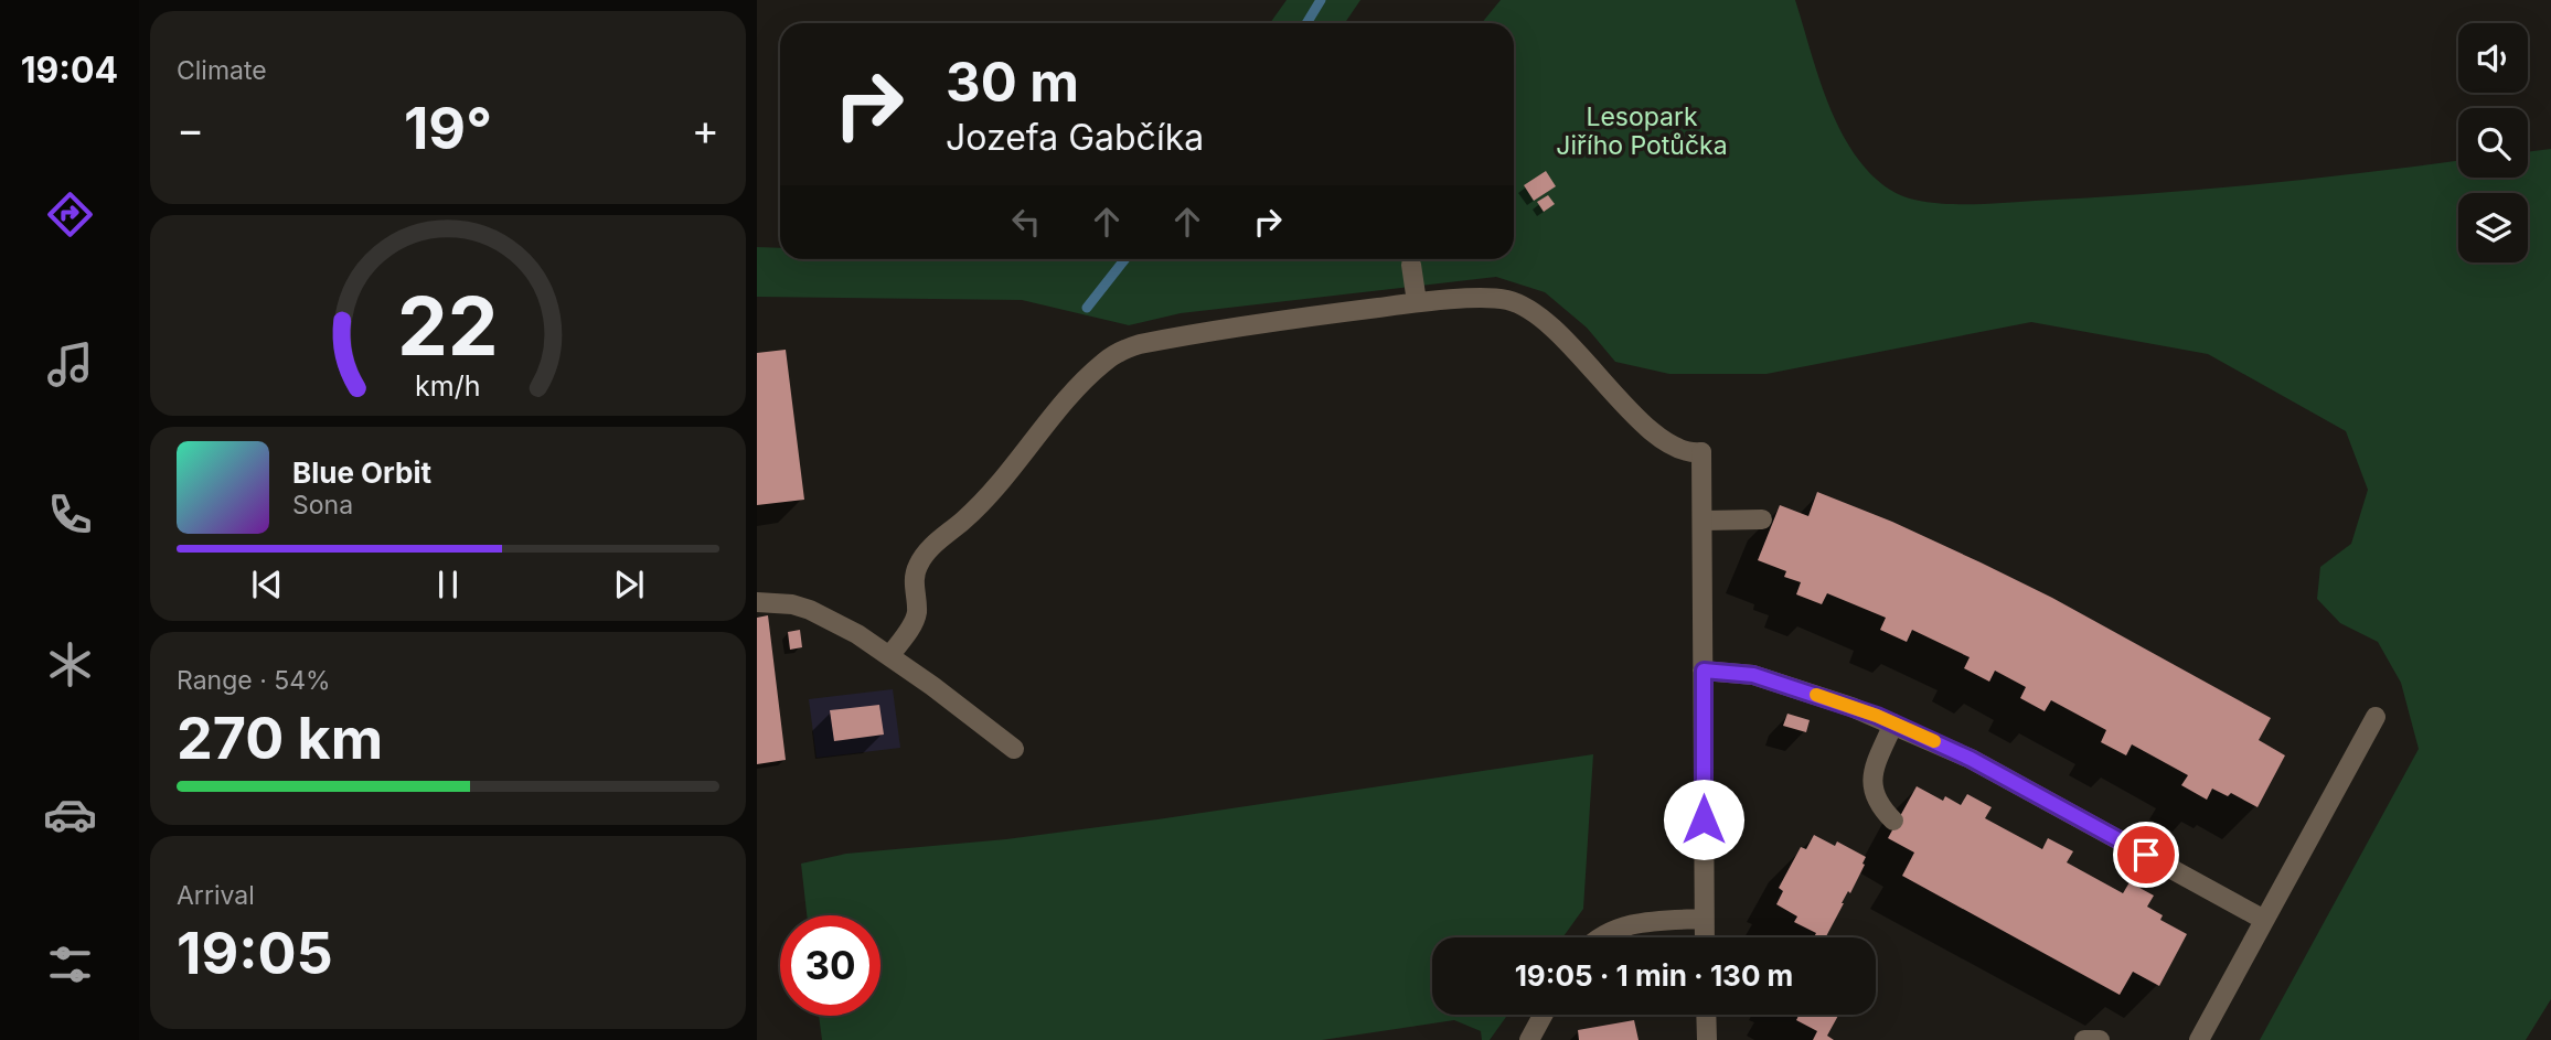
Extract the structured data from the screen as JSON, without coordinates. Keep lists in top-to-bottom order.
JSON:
{
  "parks": ["Lesopark Jiřího Potůčka"],
  "page": {
    "tabs": "19:04",
    "tile": [
      "Climate",
      ["Range · 54%", "270 km"],
      ["Arrival", "19:05"]
    ],
    "turn": ["30 m", "Jozefa Gabčíka"],
    "heat": ["−", "19°", "+"],
    "song": ["Blue Orbit", "Sona"],
    "limit": "30",
    "trip": "19:05 · 1 min · 130 m",
    "gauge": ["22", "km/h"]
  }
}
